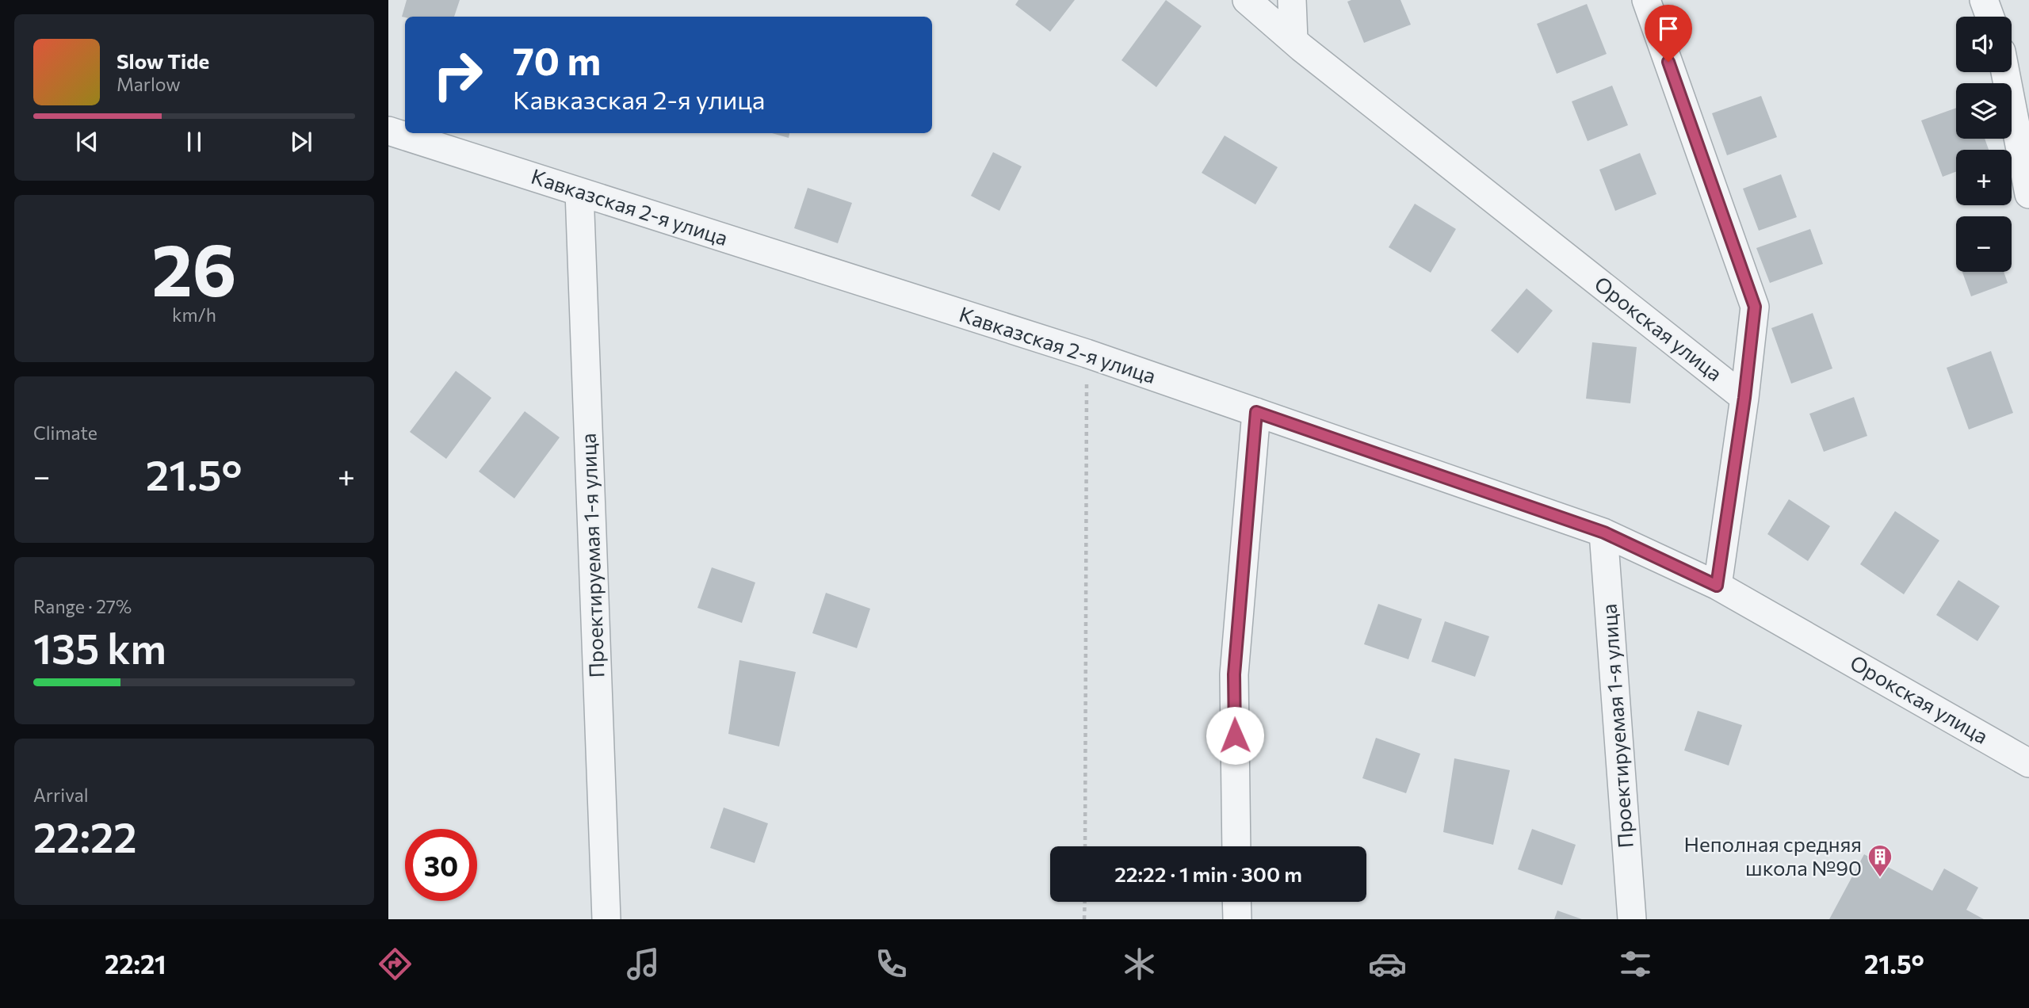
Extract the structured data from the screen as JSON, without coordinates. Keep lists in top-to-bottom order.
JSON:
{
  "streets": {
    "street": ["Кавказская 2-я улица", "Орокская улица", "Проектируемая 1-я улица"]
  },
  "crossings": [
    ["Кавказская 2-я улица", "Орокская улица"],
    ["Кавказская 2-я улица", "Проектируемая 1-я улица"]
  ],
  "places": {
    "building": ["Неполная средняя школа №90"]
  },
  "page": {
    "map_buttons": ["+", "−"],
    "turn": ["70 m", "Кавказская 2-я улица"],
    "song": ["Slow Tide", "Marlow"],
    "tile": [
      ["26", "km/h"],
      "Climate",
      ["Range · 27%", "135 km"],
      ["Arrival", "22:22"]
    ],
    "heat": ["−", "21.5°", "+"],
    "limit": "30",
    "trip": "22:22 · 1 min · 300 m",
    "tabs": ["22:21", "21.5°"]
  }
}
